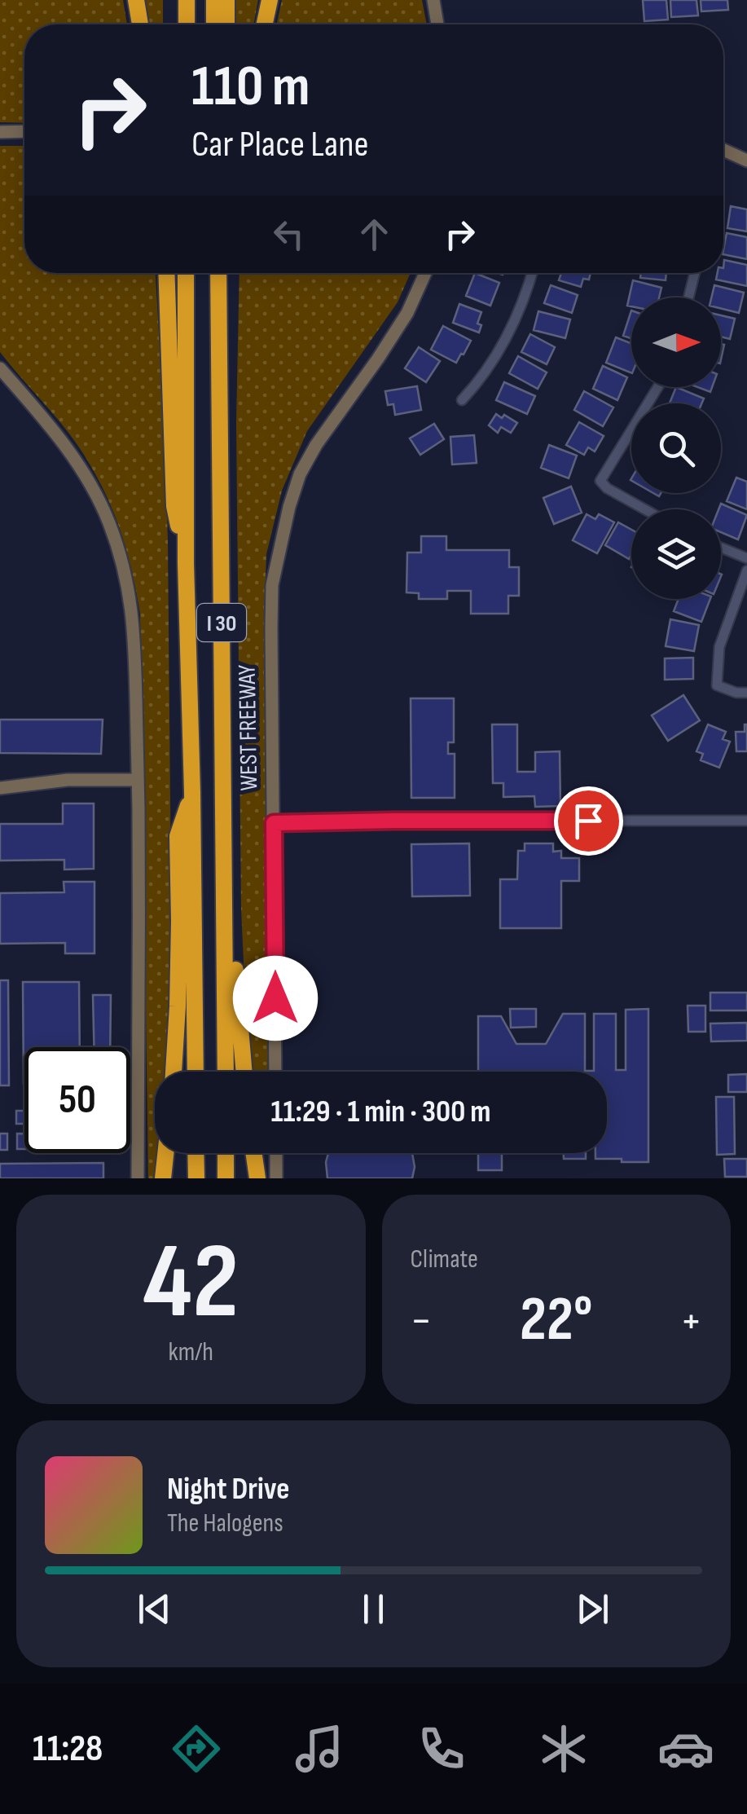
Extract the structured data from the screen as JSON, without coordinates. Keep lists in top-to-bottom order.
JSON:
{
  "streets": {
    "highway": ["I 30", "WEST FREEWAY"]
  },
  "north": "right",
  "page": {
    "turn": ["110 m", "Car Place Lane"],
    "limit": "50",
    "trip": "11:29 · 1 min · 300 m",
    "tile": [
      ["42", "km/h"],
      "Climate"
    ],
    "heat": ["−", "22°", "+"],
    "song": ["Night Drive", "The Halogens"],
    "tabs": "11:28"
  }
}
